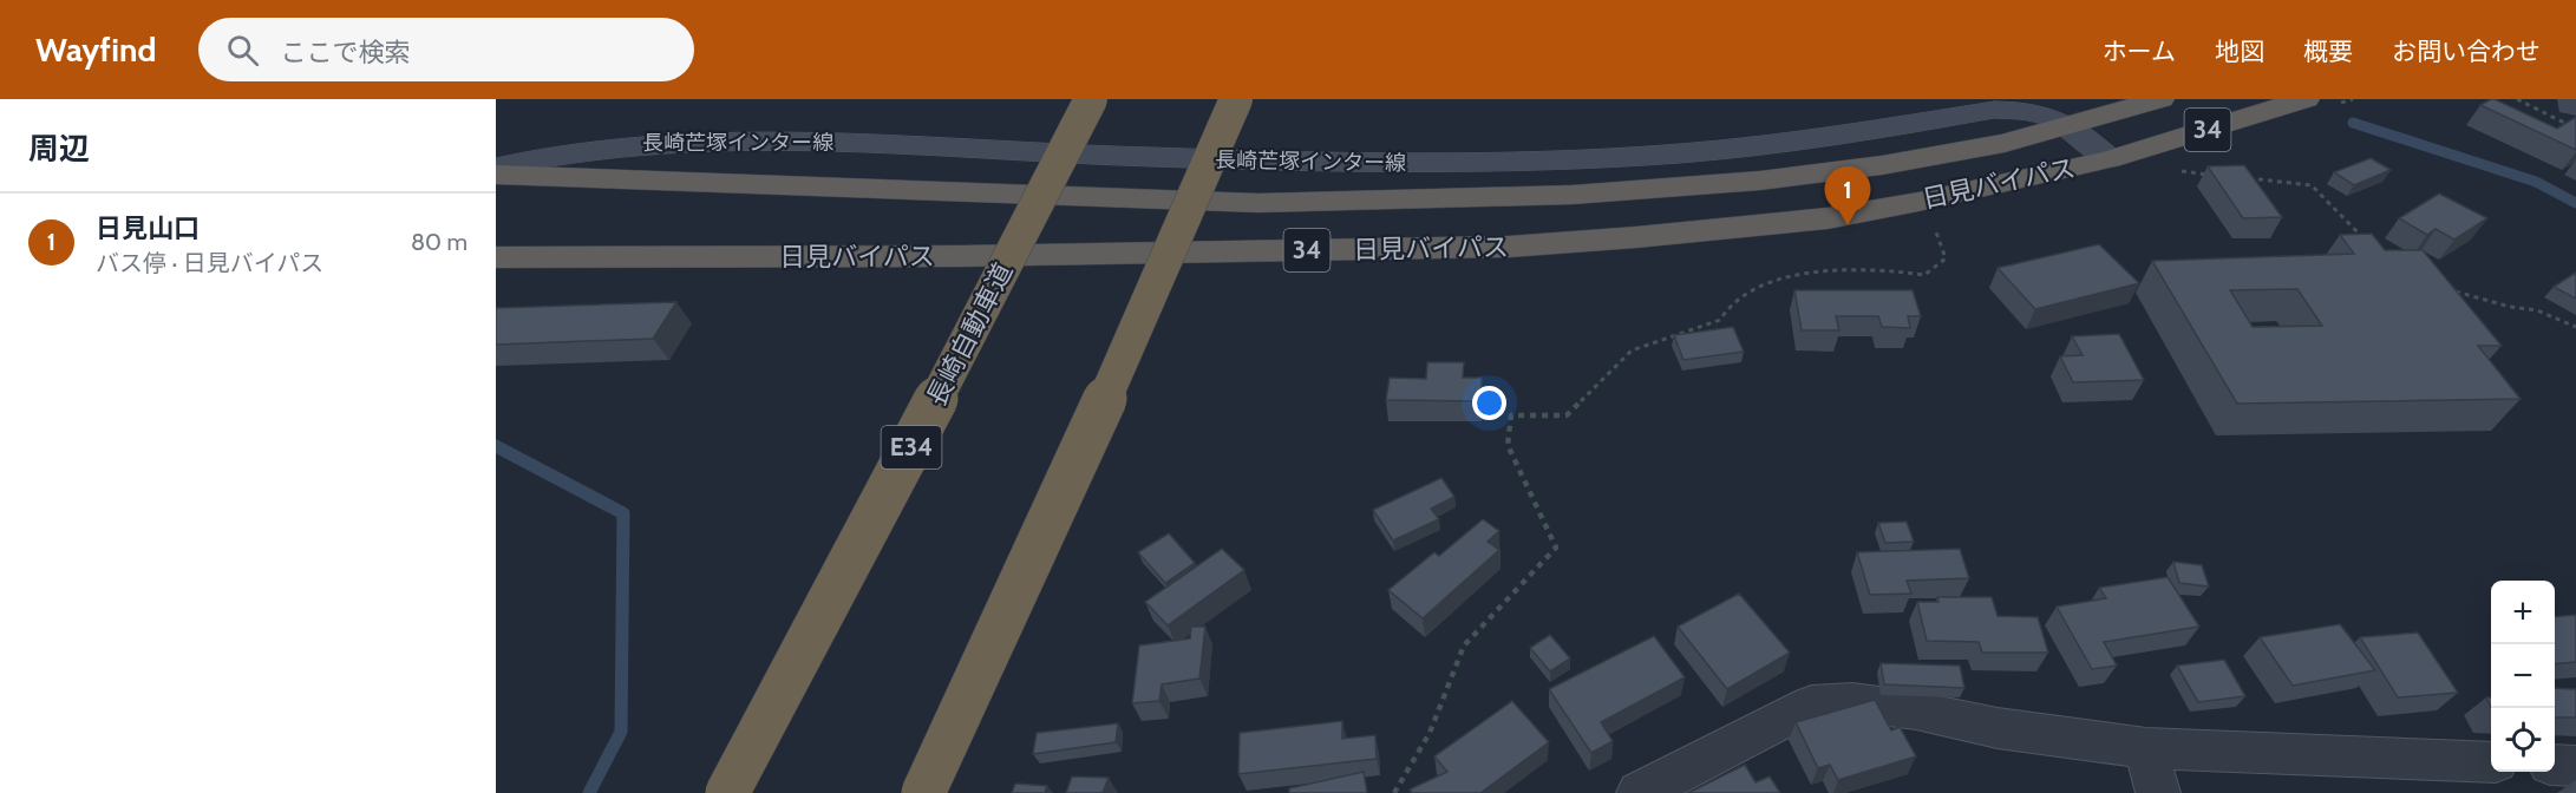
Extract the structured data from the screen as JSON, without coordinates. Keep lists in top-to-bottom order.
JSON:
{
  "streets": {
    "highway": [
      "34",
      "日見バイパス",
      "長崎自動車道",
      "E34"
    ],
    "main road": ["長崎芒塚インター線"]
  },
  "crossings": [
    ["長崎芒塚インター線", "日見バイパス"]
  ],
  "page": {
    "header": "Wayfind",
    "search": "ここで検索",
    "nav": [
      "ホーム",
      "地図",
      "概要",
      "お問い合わせ"
    ],
    "heading": "周辺",
    "pins": "1",
    "list": [
      {
        "mark": "1",
        "name": "日見山口",
        "note": "バス停 · 日見バイパス",
        "value": "80 m"
      }
    ],
    "map_buttons": ["+", "−"]
  }
}
